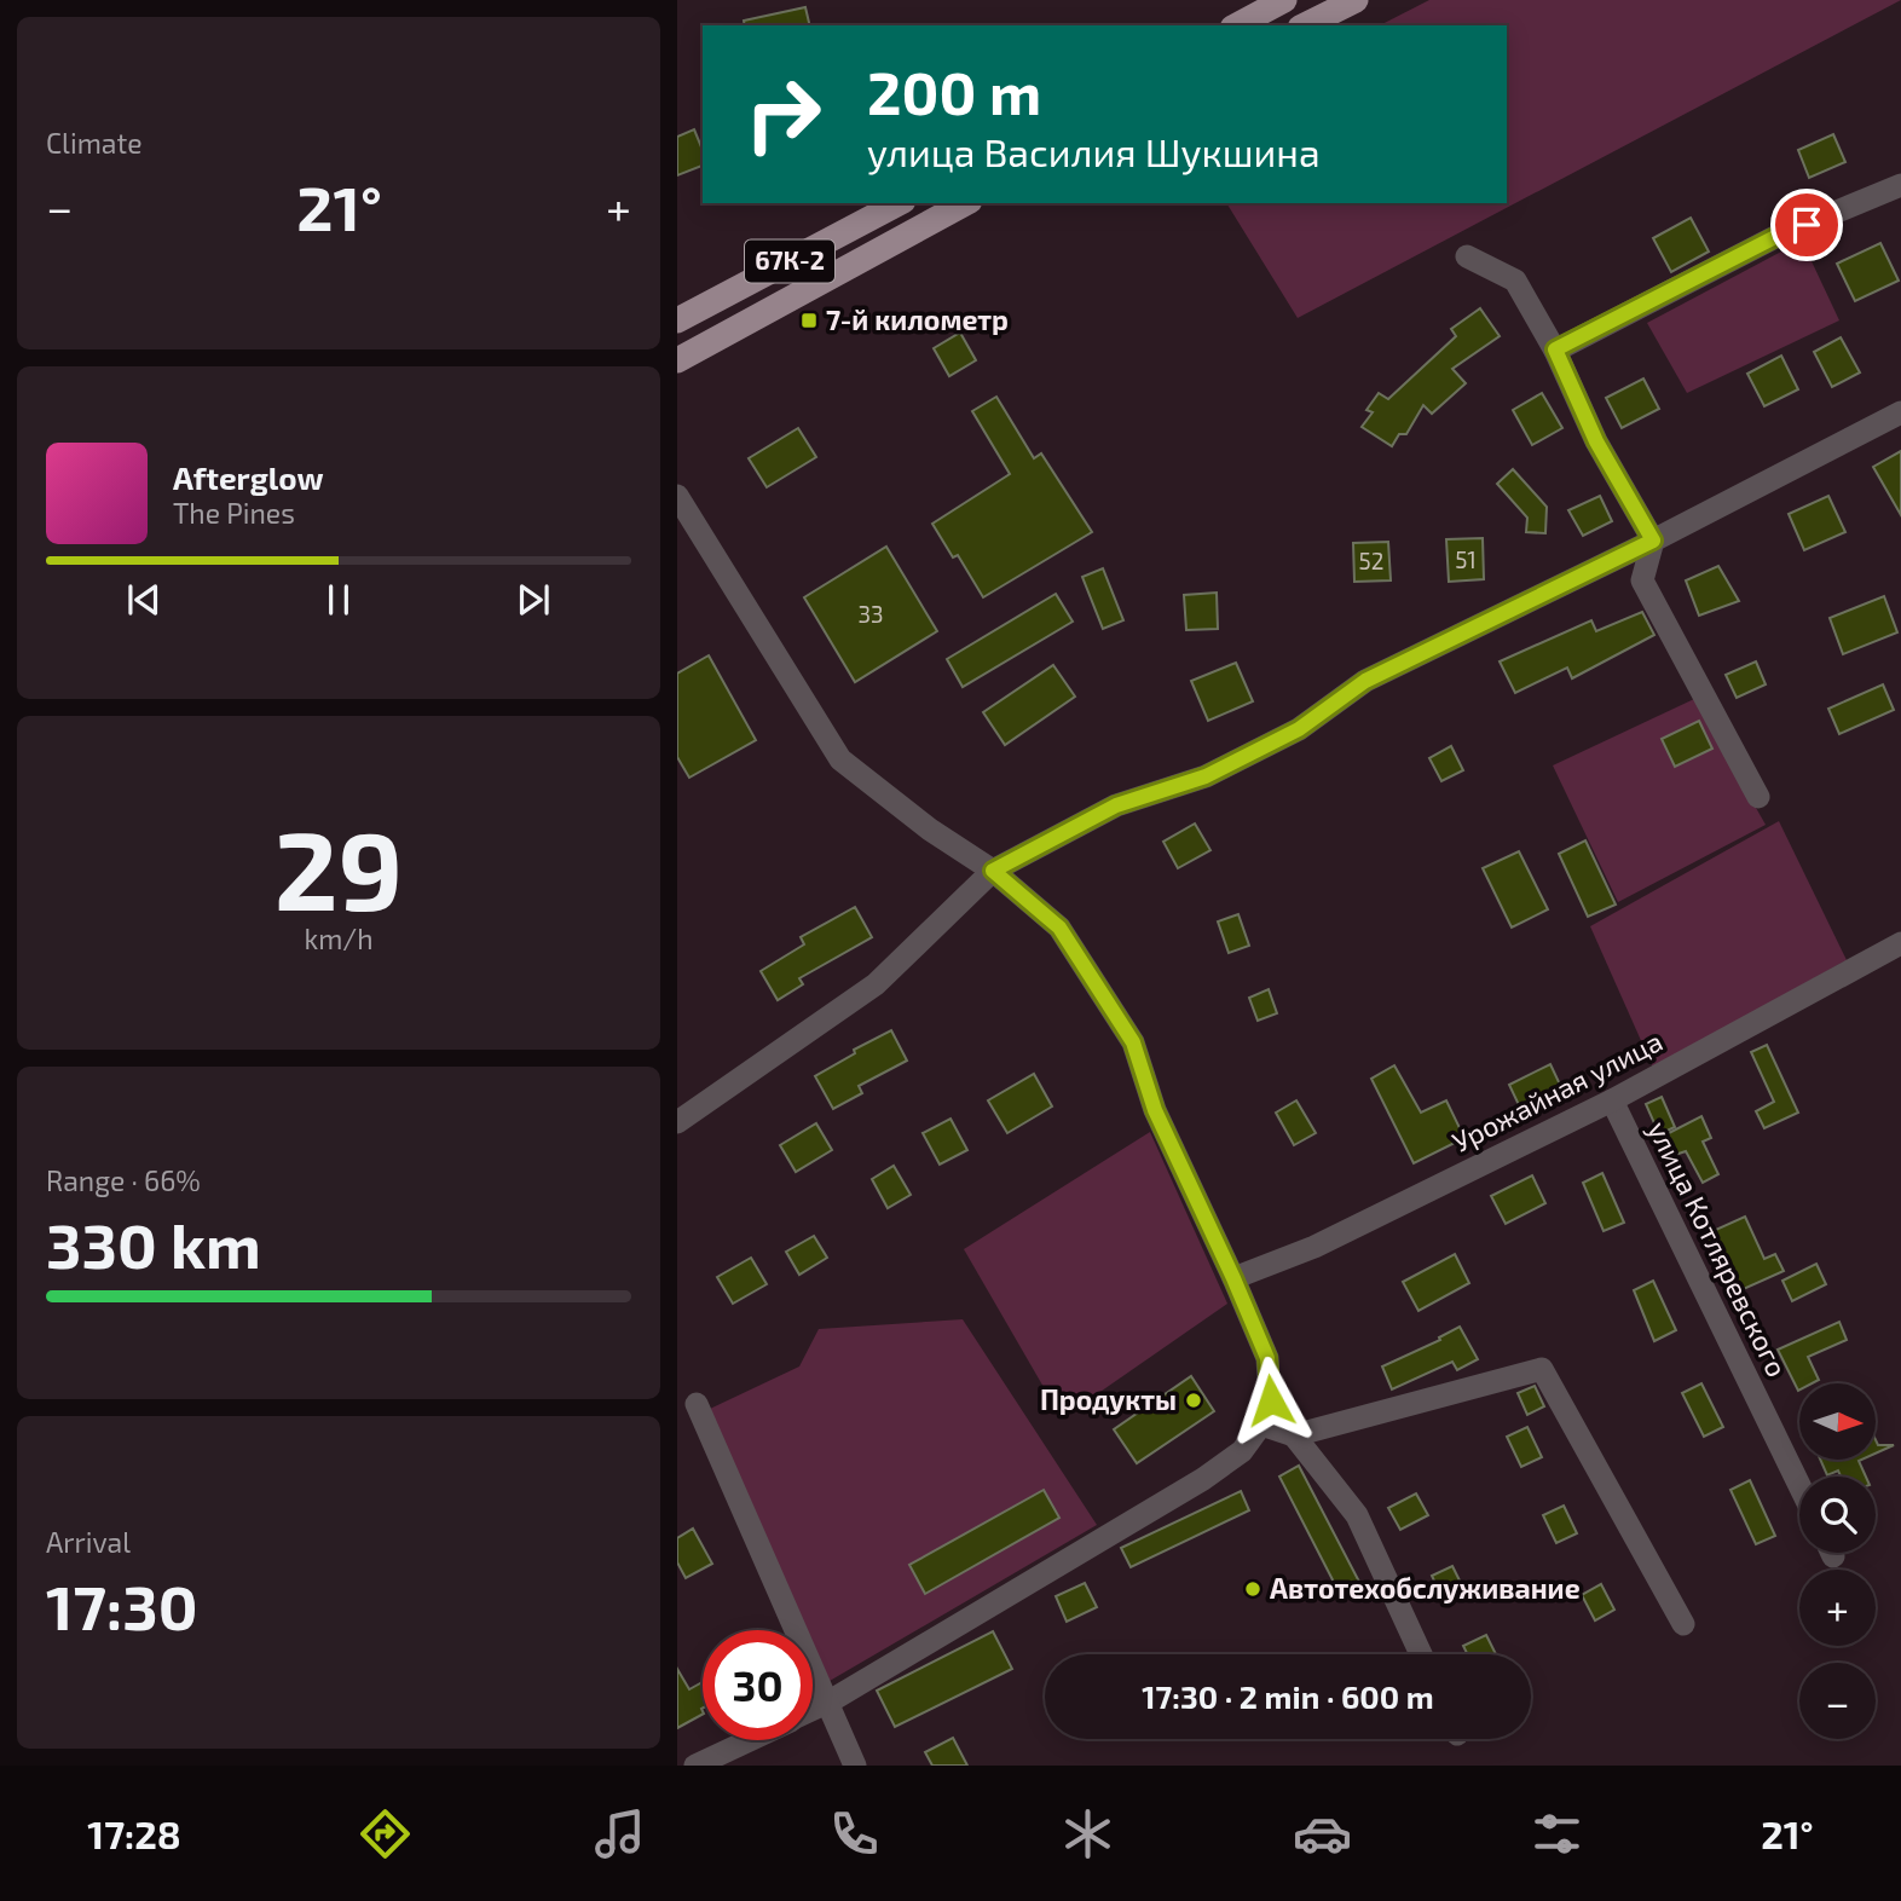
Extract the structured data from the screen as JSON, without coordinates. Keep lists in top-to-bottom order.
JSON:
{
  "streets": {
    "main road": ["67К-2"],
    "street": ["Урожайная улица", "улица Котляревского"]
  },
  "crossings": [
    ["Урожайная улица", "улица Котляревского"]
  ],
  "places": {
    "transit": ["7-й километр"],
    "other": ["Продукты", "Автотехобслуживание"]
  },
  "house_numbers": ["51", "52", "33"],
  "north": "right",
  "page": {
    "tile": [
      "Climate",
      ["29", "km/h"],
      ["Range · 66%", "330 km"],
      ["Arrival", "17:30"]
    ],
    "turn": ["200 m", "улица Василия Шукшина"],
    "heat": ["−", "21°", "+"],
    "song": ["Afterglow", "The Pines"],
    "map_buttons": ["+", "−"],
    "limit": "30",
    "trip": "17:30 · 2 min · 600 m",
    "tabs": ["17:28", "21°"]
  }
}
